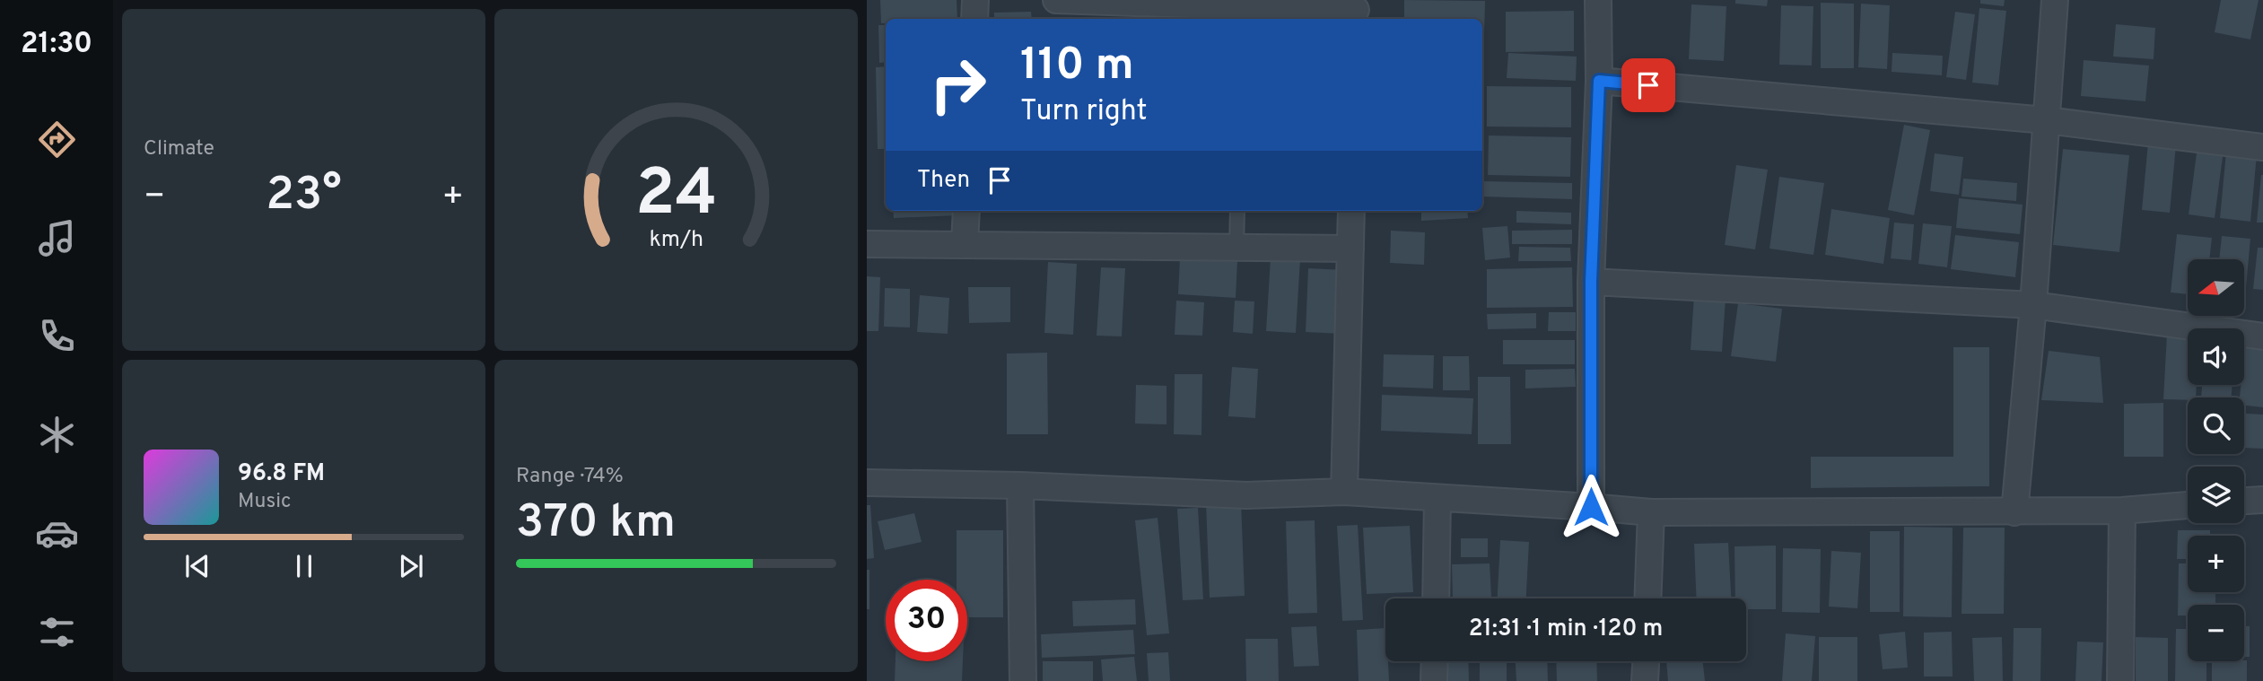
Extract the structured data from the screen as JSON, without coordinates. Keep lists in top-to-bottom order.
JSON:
{
  "north": "left",
  "page": {
    "tabs": "21:30",
    "tile": [
      "Climate",
      ["Range · 74%", "370 km"]
    ],
    "turn": ["110 m", "Turn right"],
    "then": "Then",
    "heat": ["−", "23°", "+"],
    "map_buttons": ["+", "−"],
    "song": ["96.8 FM", "Music"],
    "limit": "30",
    "trip": "21:31 · 1 min · 120 m",
    "gauge": ["24", "km/h"]
  }
}
